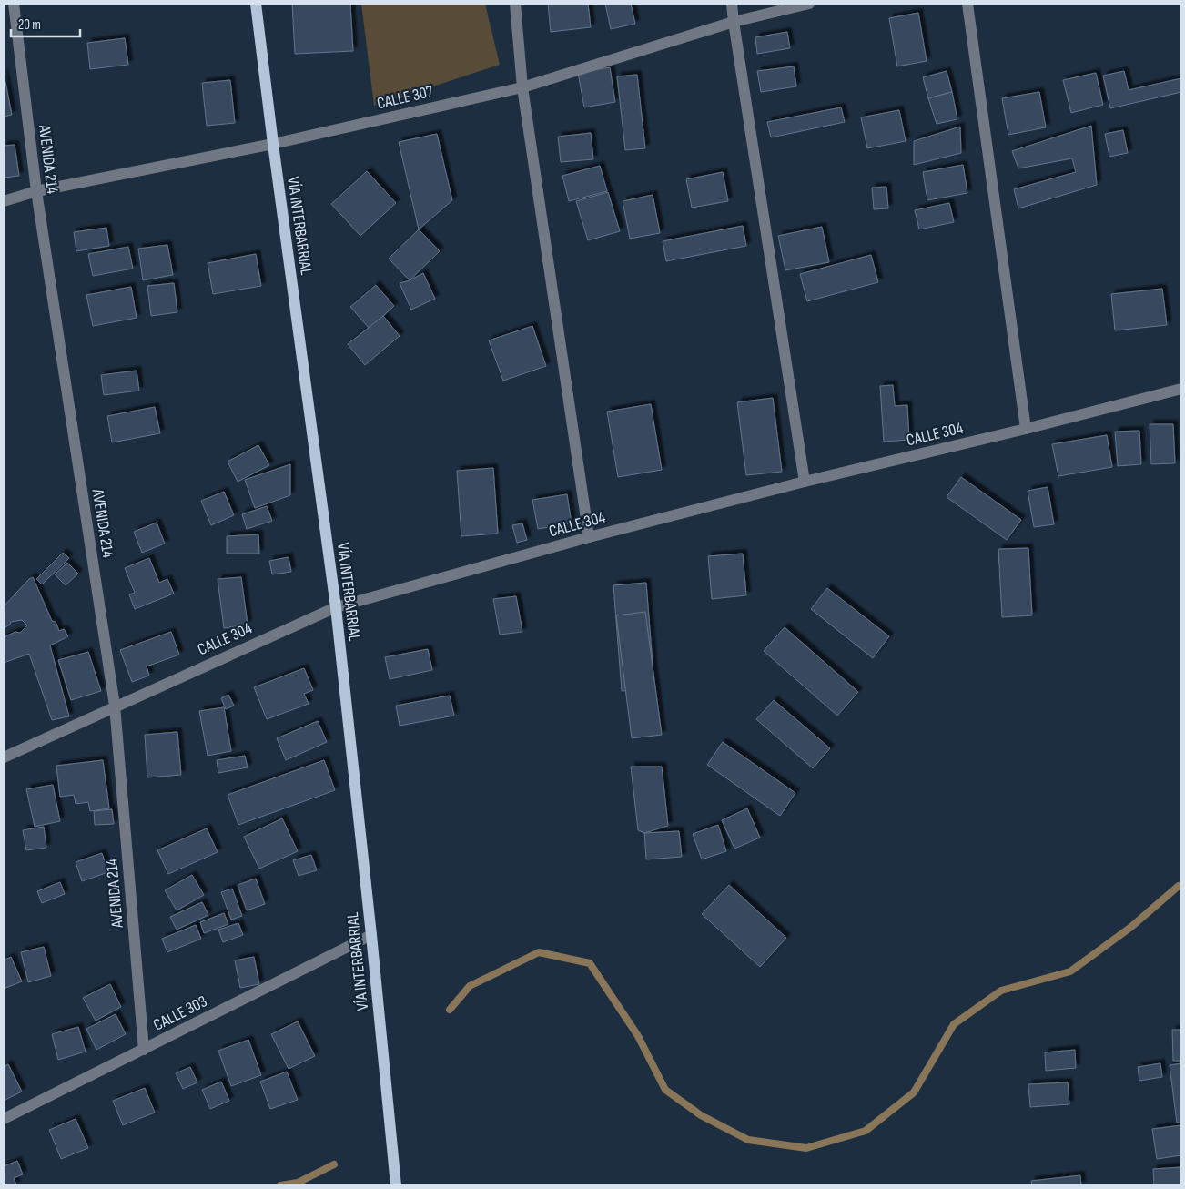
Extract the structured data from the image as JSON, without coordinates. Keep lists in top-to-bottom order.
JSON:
{
  "streets": {
    "main road": ["VÍA INTERBARRIAL"],
    "street": [
      "CALLE 307",
      "AVENIDA 214",
      "CALLE 304",
      "CALLE 303"
    ]
  },
  "crossings": [
    ["CALLE 307", "AVENIDA 214"],
    ["CALLE 307", "VÍA INTERBARRIAL"],
    ["AVENIDA 214", "CALLE 304"],
    ["AVENIDA 214", "CALLE 303"],
    ["VÍA INTERBARRIAL", "CALLE 304"],
    ["VÍA INTERBARRIAL", "CALLE 303"]
  ],
  "scale_bar": "20 m"
}
